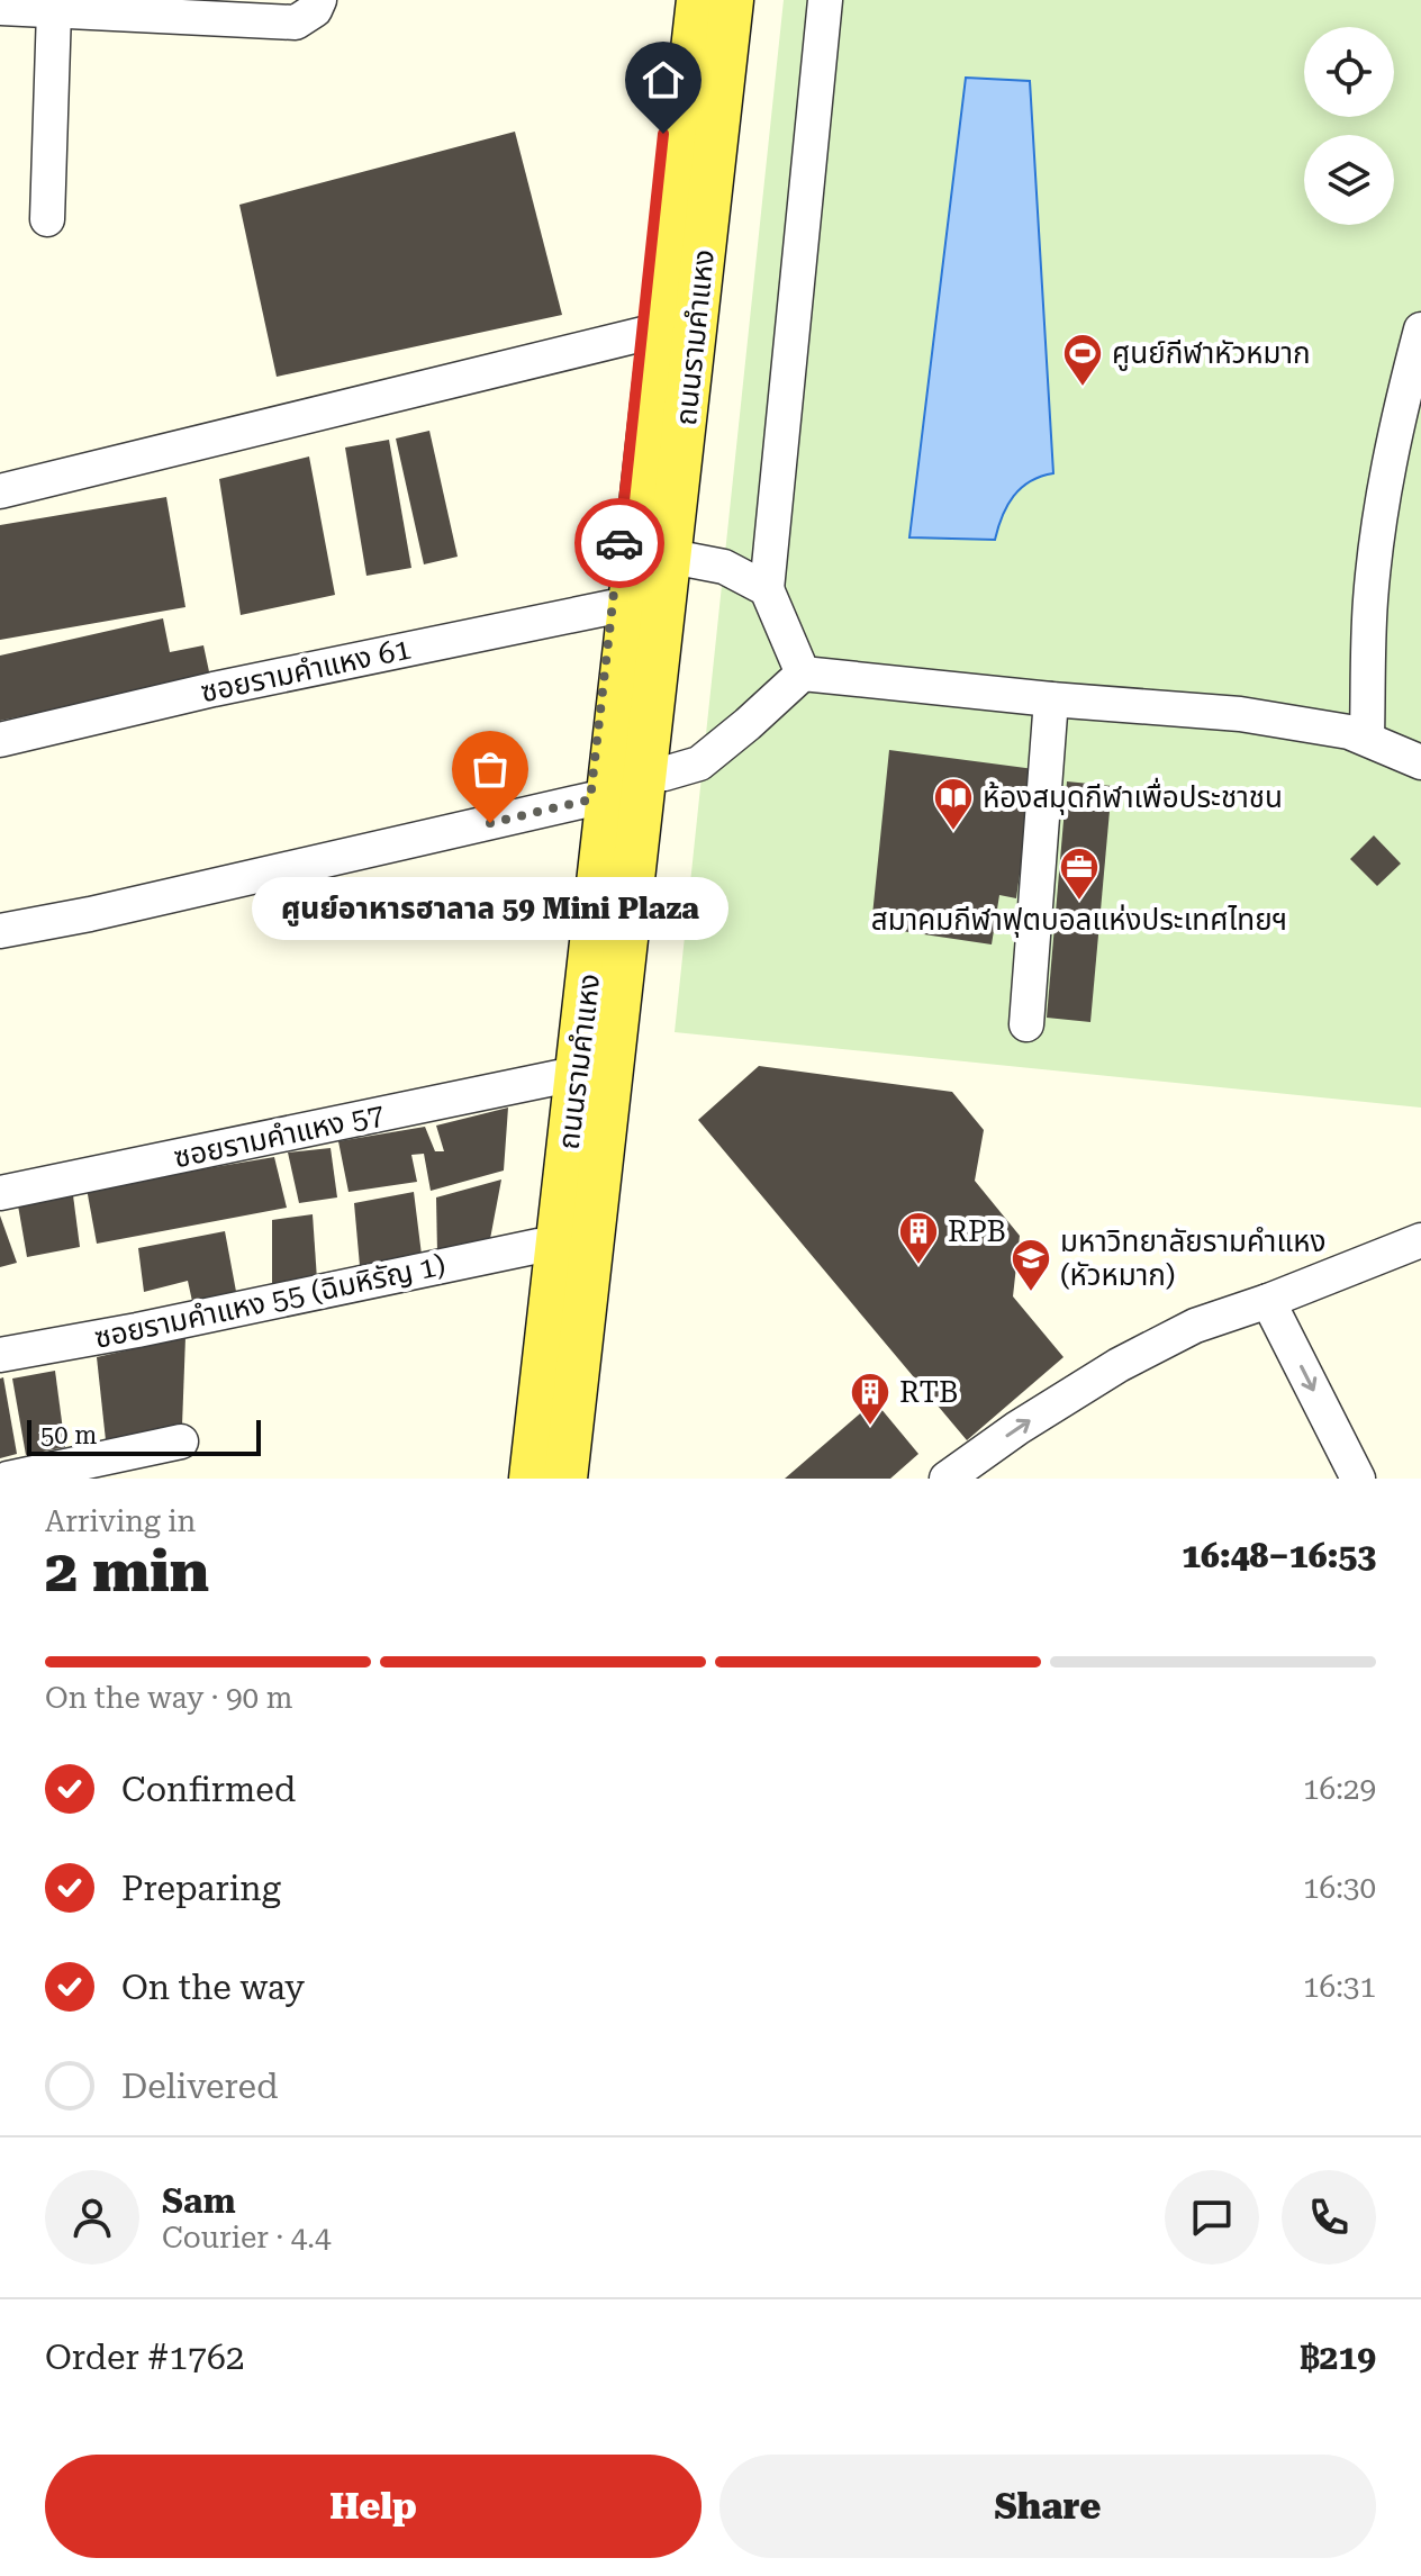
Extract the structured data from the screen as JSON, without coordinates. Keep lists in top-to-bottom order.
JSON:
{
  "streets": {
    "main road": ["ถนนรามคำแหง"],
    "street": ["ซอยรามคำแหง 61", "ซอยรามคำแหง 57", "ซอยรามคำแหง 55 (ฉิมหิรัญ 1)"]
  },
  "crossings": [
    ["ถนนรามคำแหง", "ซอยรามคำแหง 61"],
    ["ถนนรามคำแหง", "ซอยรามคำแหง 57"],
    ["ถนนรามคำแหง", "ซอยรามคำแหง 55 (ฉิมหิรัญ 1)"]
  ],
  "places": {
    "sports": ["ศูนย์กีฬาหัวหมาก"],
    "other": ["ศูนย์อาหารฮาลาล 59 Mini Plaza"],
    "library": ["ห้องสมุดกีฬาเพื่อประชาชน"],
    "office": ["สมาคมกีฬาฟุตบอลแห่งประเทศไทยฯ"],
    "building": ["RPB", "RTB"],
    "school or university": ["มหาวิทยาลัยรามคำแหง (หัวหมาก)"]
  },
  "scale_bar": "50 m",
  "page": {
    "bubble": "ศูนย์อาหารฮาลาล 59 Mini Plaza",
    "scale": "50 m",
    "heading": ["2 min", "Arriving in", "16:48–16:53"],
    "panel": [
      "Sam",
      "Courier · 4.4",
      "Order #1762",
      "฿219"
    ],
    "bar": "On the way · 90 m",
    "list": [
      ["Confirmed", "16:29"],
      ["Preparing", "16:30"],
      ["On the way", "16:31"],
      "Delivered"
    ],
    "buttons": ["Help", "Share"]
  }
}
